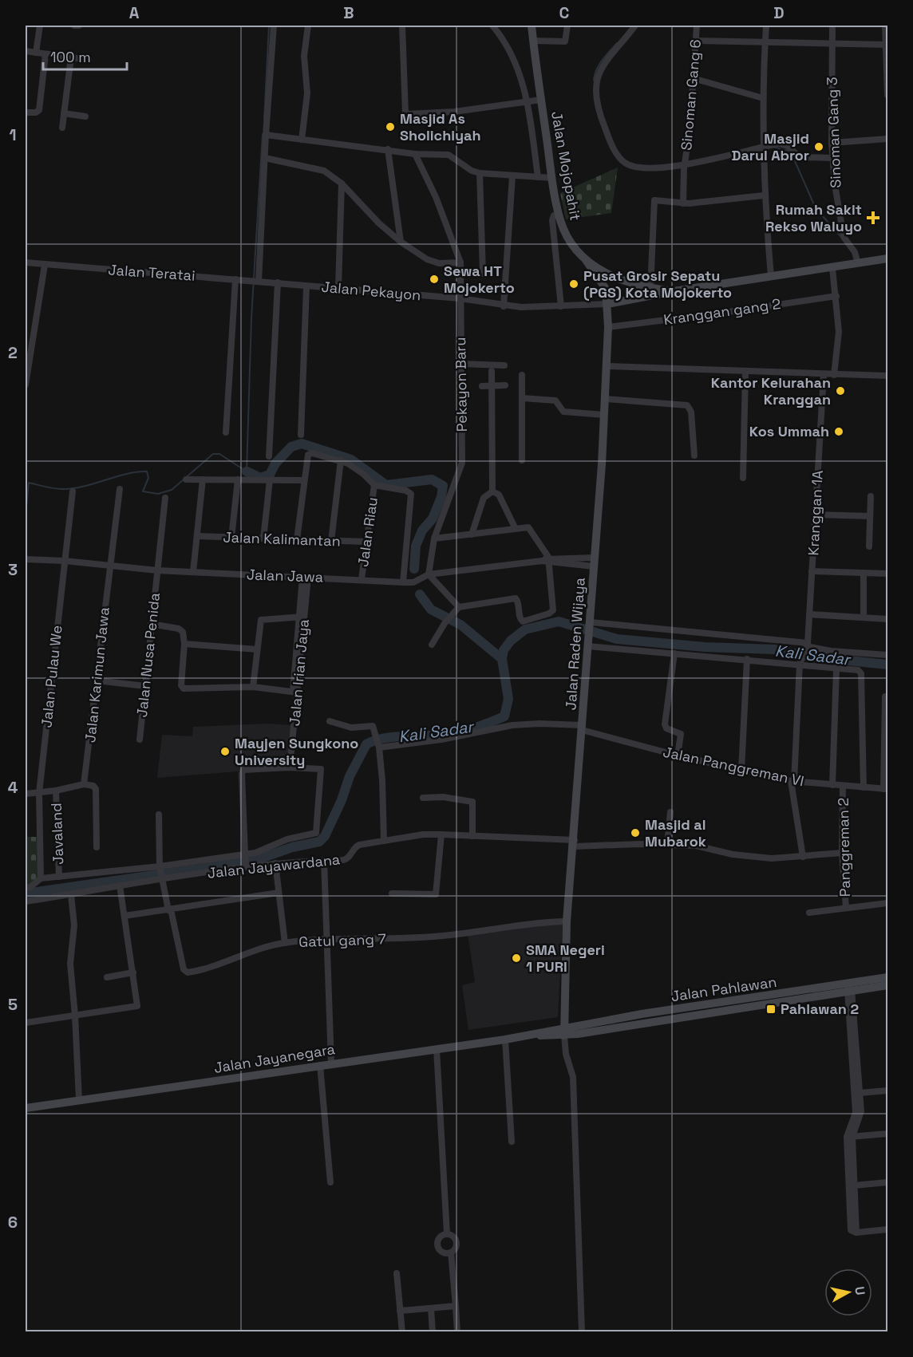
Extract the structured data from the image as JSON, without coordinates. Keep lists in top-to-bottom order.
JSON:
{
  "streets": {
    "main road": [
      "Jalan Mojopahit",
      "Jalan Raden Wijaya",
      "Jalan Pahlawan",
      "Jalan Jayanegara"
    ],
    "street": [
      "Sinoman Gang 6",
      "Sinoman Gang 3",
      "Jalan Teratai",
      "Jalan Pekayon",
      "Kranggan gang 2",
      "Pekayon Baru",
      "Kranggan 1A",
      "Jalan Riau",
      "Jalan Kalimantan",
      "Jalan Jawa",
      "Jalan Nusa Penida",
      "Jalan Irian Jaya",
      "Jalan Karimun Jawa",
      "Jalan Pulau We",
      "Jalan Panggreman VI",
      "Javaland",
      "Panggreman 2",
      "Jalan Jayawardana",
      "Gatul gang 7"
    ]
  },
  "crossings": [
    ["Sinoman Gang 3", "Jalan Mojopahit"],
    ["Jalan Mojopahit", "Jalan Pekayon"],
    ["Jalan Mojopahit", "Jalan Raden Wijaya"],
    ["Jalan Teratai", "Jalan Pekayon"],
    ["Jalan Pekayon", "Pekayon Baru"],
    ["Jalan Pekayon", "Jalan Raden Wijaya"],
    ["Kranggan gang 2", "Jalan Raden Wijaya"],
    ["Pekayon Baru", "Jalan Jawa"],
    ["Kranggan 1A", "Jalan Panggreman VI"],
    ["Kranggan 1A", "Jalan Jayawardana"],
    ["Jalan Riau", "Jalan Kalimantan"],
    ["Jalan Riau", "Jalan Jawa"],
    ["Jalan Jawa", "Jalan Raden Wijaya"],
    ["Jalan Jawa", "Jalan Nusa Penida"],
    ["Jalan Jawa", "Jalan Irian Jaya"],
    ["Jalan Jawa", "Jalan Karimun Jawa"],
    ["Jalan Jawa", "Jalan Pulau We"],
    ["Jalan Raden Wijaya", "Jalan Panggreman VI"],
    ["Jalan Raden Wijaya", "Jalan Jayawardana"],
    ["Jalan Raden Wijaya", "Gatul gang 7"],
    ["Jalan Raden Wijaya", "Jalan Pahlawan"],
    ["Jalan Raden Wijaya", "Jalan Jayanegara"],
    ["Jalan Panggreman VI", "Panggreman 2"],
    ["Panggreman 2", "Jalan Jayawardana"],
    ["Jalan Pahlawan", "Jalan Jayanegara"]
  ],
  "water": ["Kali Sadar"],
  "places": {
    "other": [
      "Masjid As Sholichiyah",
      "Masjid Darul Abror",
      "Sewa HT Mojokerto",
      "Pusat Grosir Sepatu (PGS) Kota Mojokerto",
      "Kantor Kelurahan Kranggan",
      "Kos Ummah",
      "Mayjen Sungkono University",
      "Masjid al Mubarok",
      "SMA Negeri 1 PURI"
    ],
    "health": ["Rumah Sakit Rekso Waluyo"],
    "transit": ["Pahlawan 2"]
  },
  "scale_bar": "100 m",
  "north": "right",
  "grid": {
    "columns": [
      "A",
      "B",
      "C",
      "D"
    ],
    "rows": [
      "1",
      "2",
      "3",
      "4",
      "5",
      "6"
    ]
  }
}
